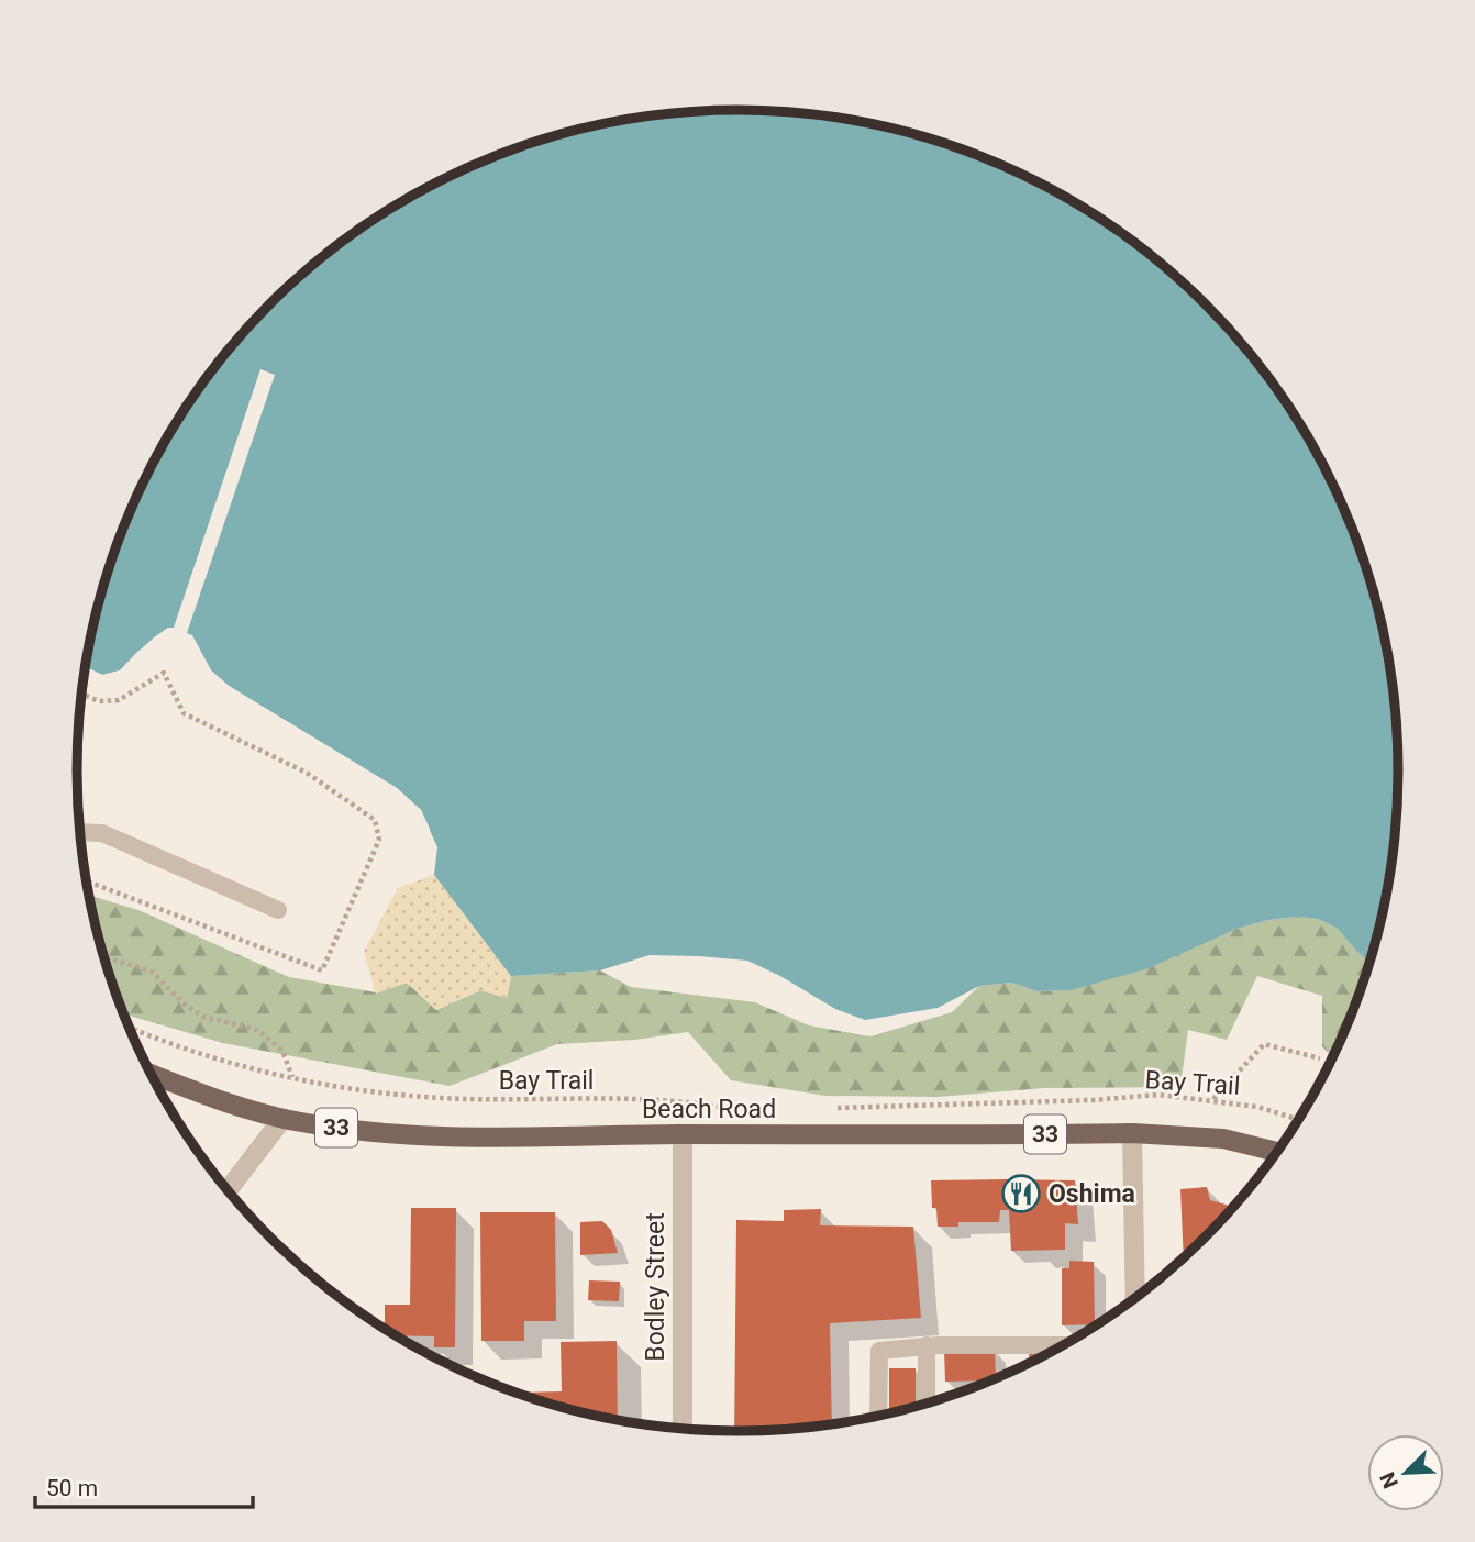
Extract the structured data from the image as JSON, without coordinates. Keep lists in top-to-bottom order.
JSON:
{
  "streets": {
    "main road": ["Beach Road", "33"],
    "street": ["Bodley Street"],
    "path": ["Bay Trail"]
  },
  "crossings": [
    ["Beach Road", "Bodley Street"]
  ],
  "places": {
    "restaurant": ["Oshima"]
  },
  "scale_bar": "50 m",
  "north": "bottom left"
}
